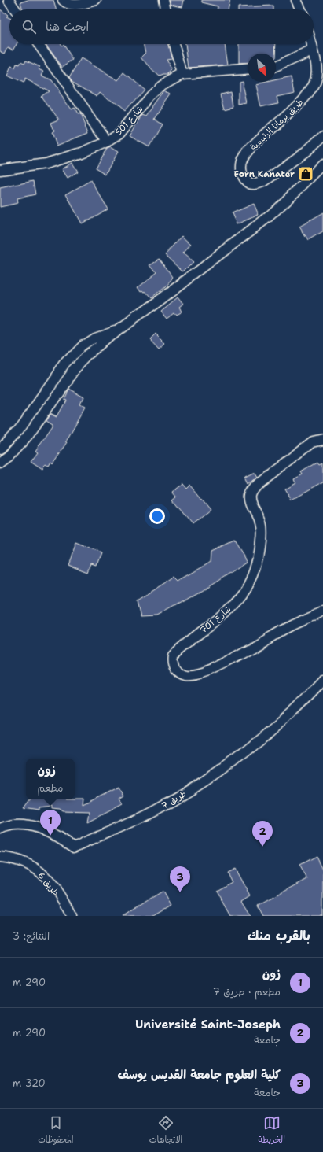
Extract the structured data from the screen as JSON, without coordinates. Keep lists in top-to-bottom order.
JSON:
{
  "streets": {
    "street": [
      "شارع 501",
      "طريق برمانا الرئيسية",
      "شارع 701",
      "طريق 7",
      "طريق 6"
    ]
  },
  "places": {
    "shop": ["Forn Kanater"]
  },
  "north": "bottom right",
  "page": {
    "search": "ابحث هنا",
    "popup": ["زون", "مطعم"],
    "pins": ["1", "2", "3"],
    "heading": ["بالقرب منك", "النتائج: 3"],
    "list": [
      {
        "mark": "1",
        "name": "زون",
        "note": "مطعم · طريق 7",
        "value": "290 m"
      },
      {
        "mark": "2",
        "name": "Université Saint-Joseph",
        "note": "جامعة",
        "value": "290 m"
      },
      {
        "mark": "3",
        "name": "كلية العلوم جامعة القديس يوسف",
        "note": "جامعة",
        "value": "320 m"
      }
    ],
    "nav": ["الخريطة", "الاتجاهات", "المحفوظات"]
  }
}
